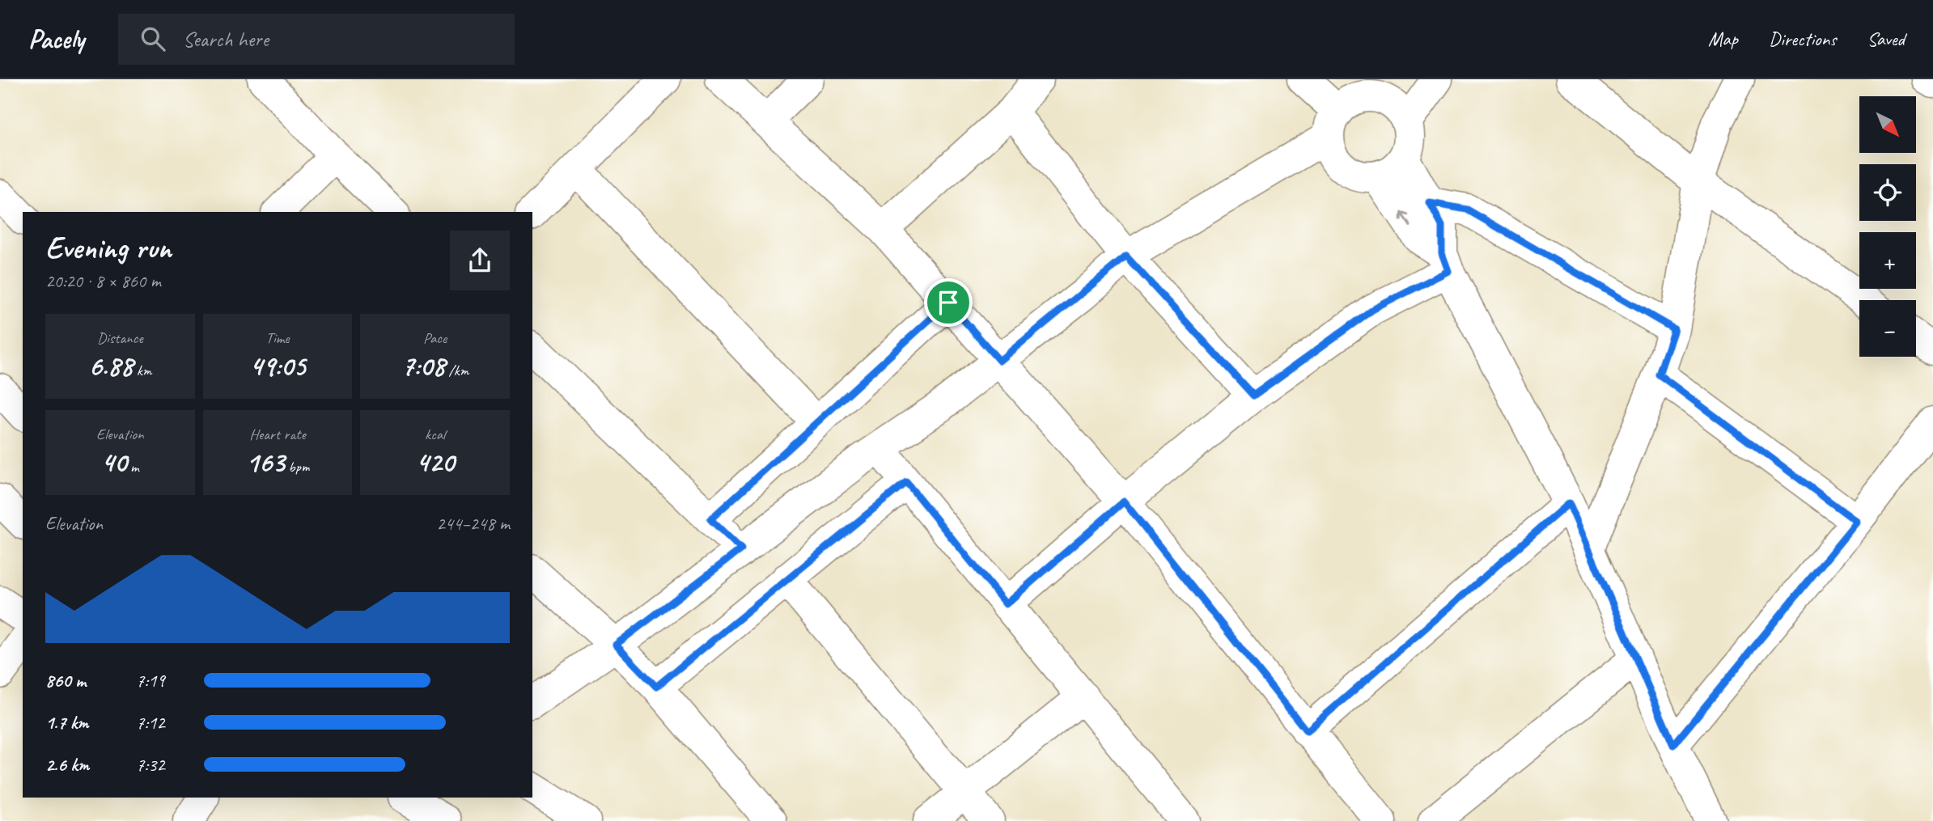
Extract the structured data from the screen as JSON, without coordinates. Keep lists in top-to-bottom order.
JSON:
{
  "north": "bottom right",
  "page": {
    "header": "Pacely",
    "search": "Search here",
    "nav": ["Map", "Directions", "Saved"],
    "map_buttons": ["+", "−"],
    "heading": ["Evening run", "20:20 · 8 × 860 m"],
    "stats": [
      ["Distance", "6.88 km"],
      ["Time", "49:05"],
      ["Pace", "7:08 /km"],
      ["Elevation", "40 m"],
      ["Heart rate", "163 bpm"],
      ["kcal", "420"]
    ],
    "chart": ["Elevation", "244–248 m"],
    "list": [
      {
        "name": "860 m",
        "note": "7:19"
      },
      {
        "name": "1.7 km",
        "note": "7:12"
      },
      {
        "name": "2.6 km",
        "note": "7:32"
      }
    ]
  }
}
